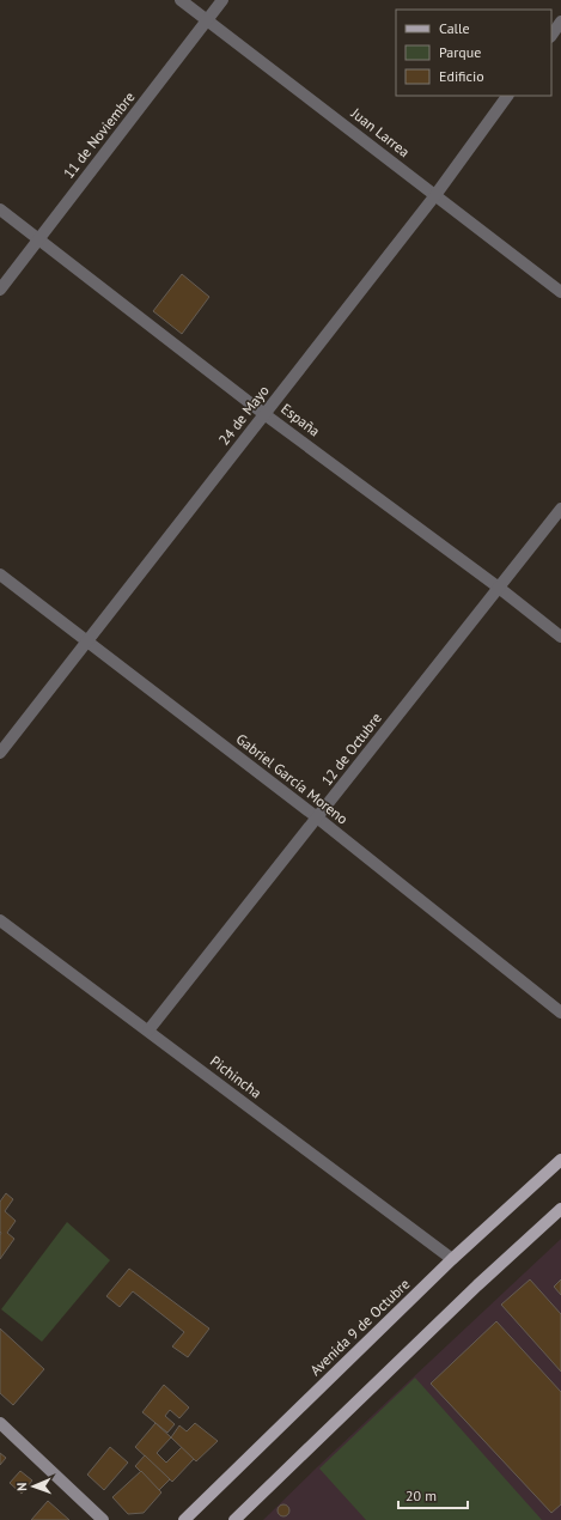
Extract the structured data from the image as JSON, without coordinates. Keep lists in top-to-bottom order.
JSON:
{
  "streets": {
    "main road": ["Avenida 9 de Octubre"],
    "street": [
      "Juan Larrea",
      "11 de Noviembre",
      "24 de Mayo",
      "España",
      "12 de Octubre",
      "Gabriel García Moreno",
      "Pichincha"
    ]
  },
  "crossings": [
    ["Juan Larrea", "11 de Noviembre"],
    ["Juan Larrea", "24 de Mayo"],
    ["11 de Noviembre", "España"],
    ["24 de Mayo", "España"],
    ["24 de Mayo", "Gabriel García Moreno"],
    ["España", "12 de Octubre"],
    ["12 de Octubre", "Gabriel García Moreno"],
    ["12 de Octubre", "Pichincha"],
    ["Pichincha", "Avenida 9 de Octubre"]
  ],
  "legend": ["Calle", "Parque", "Edificio"],
  "scale_bar": "20 m",
  "north": "left"
}
